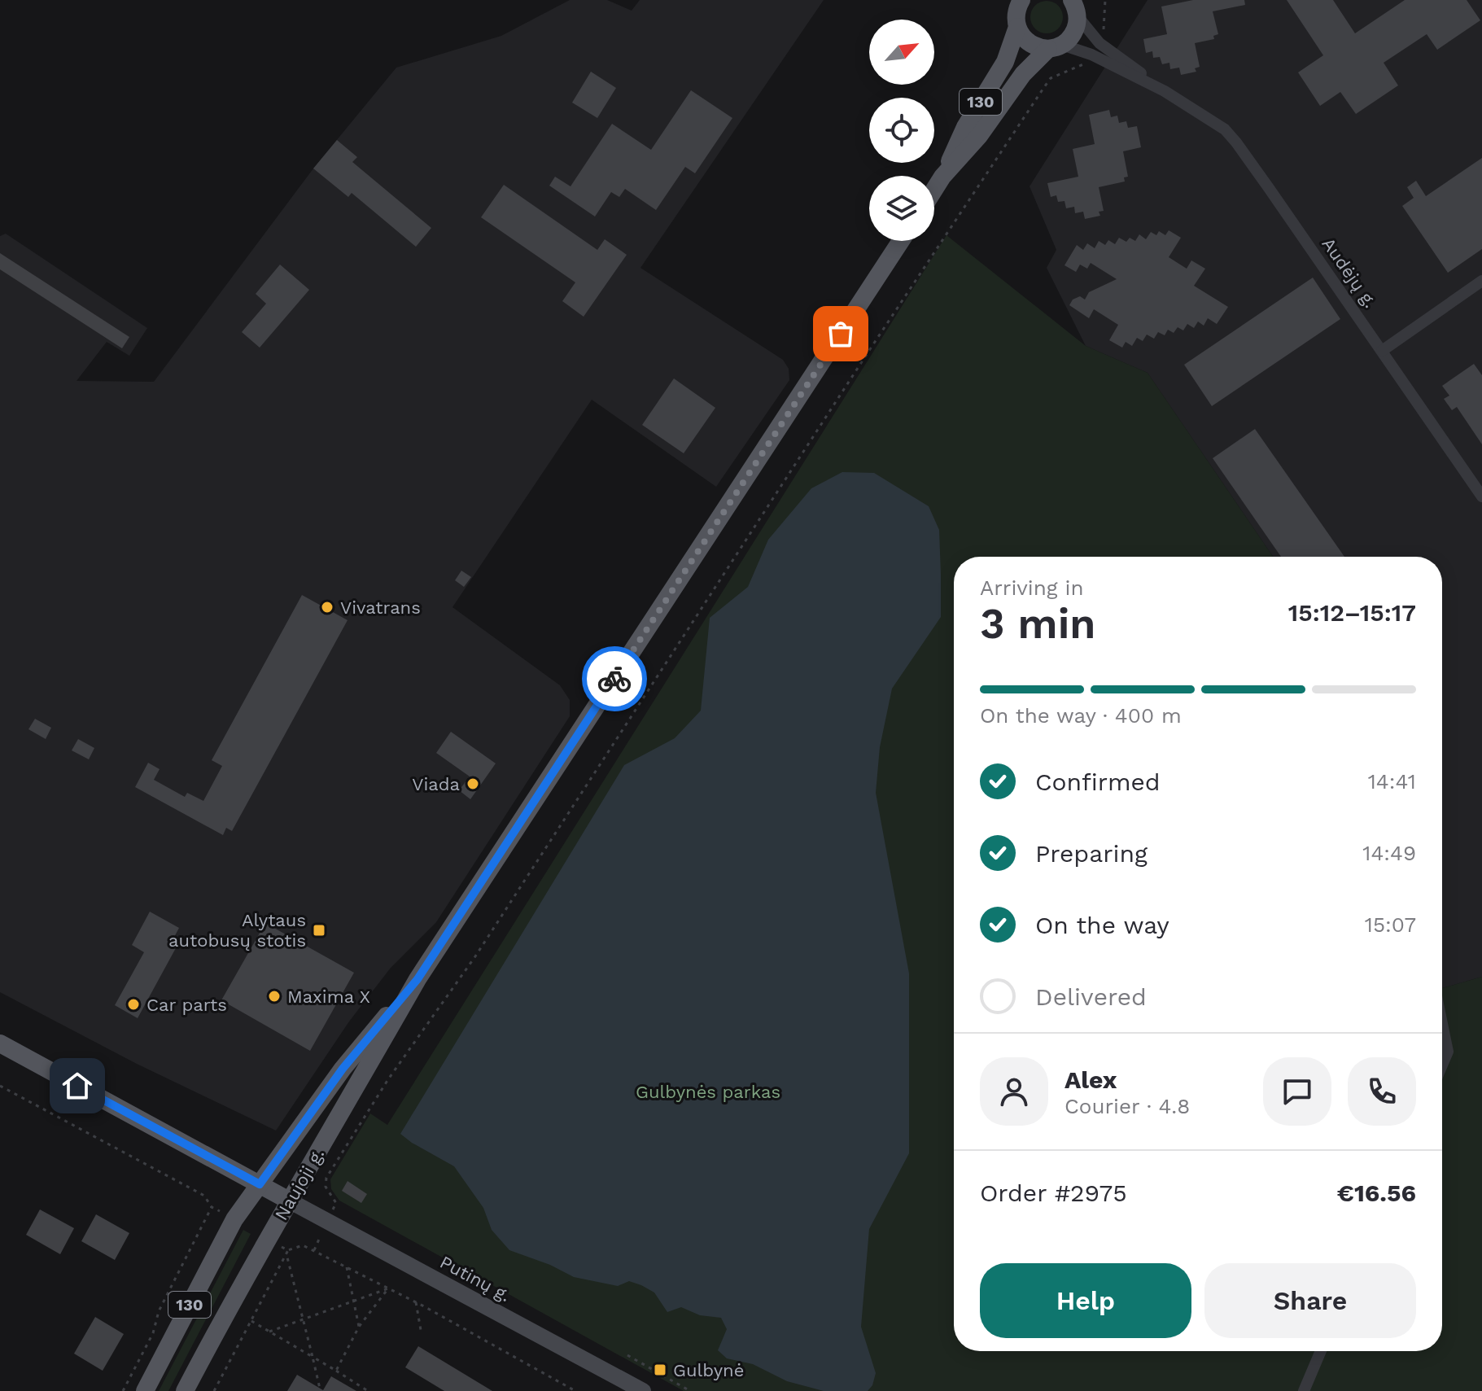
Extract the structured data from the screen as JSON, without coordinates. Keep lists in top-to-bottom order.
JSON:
{
  "streets": {
    "main road": ["130", "Naujoji g.", "Putinų g."],
    "street": ["Audėjų g."]
  },
  "crossings": [
    ["130", "Audėjų g."],
    ["Naujoji g.", "Putinų g."]
  ],
  "parks": ["Gulbynės parkas"],
  "places": {
    "other": [
      "Vivatrans",
      "Viada",
      "Maxima X",
      "Car parts"
    ],
    "transit": ["Alytaus autobusų stotis", "Gulbynė"]
  },
  "north": "top right",
  "page": {
    "heading": ["3 min", "Arriving in", "15:12–15:17"],
    "panel": [
      "Alex",
      "Courier · 4.8",
      "Order #2975",
      "€16.56"
    ],
    "bar": "On the way · 400 m",
    "list": [
      ["Confirmed", "14:41"],
      ["Preparing", "14:49"],
      ["On the way", "15:07"],
      "Delivered"
    ],
    "buttons": ["Help", "Share"]
  }
}
